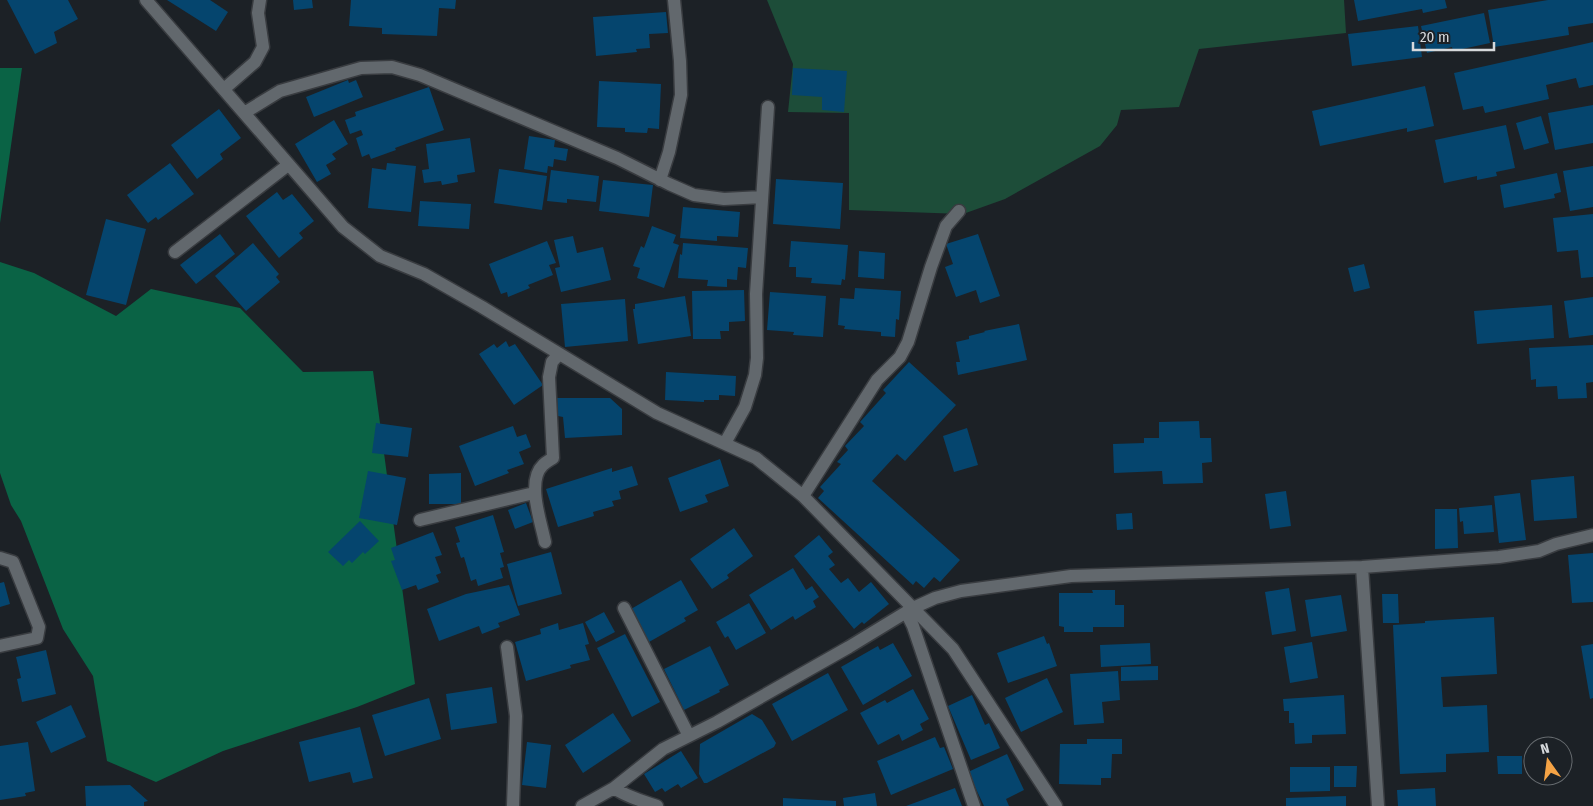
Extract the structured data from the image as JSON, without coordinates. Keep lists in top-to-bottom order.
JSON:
{
  "scale_bar": "20 m",
  "north": "top"
}
